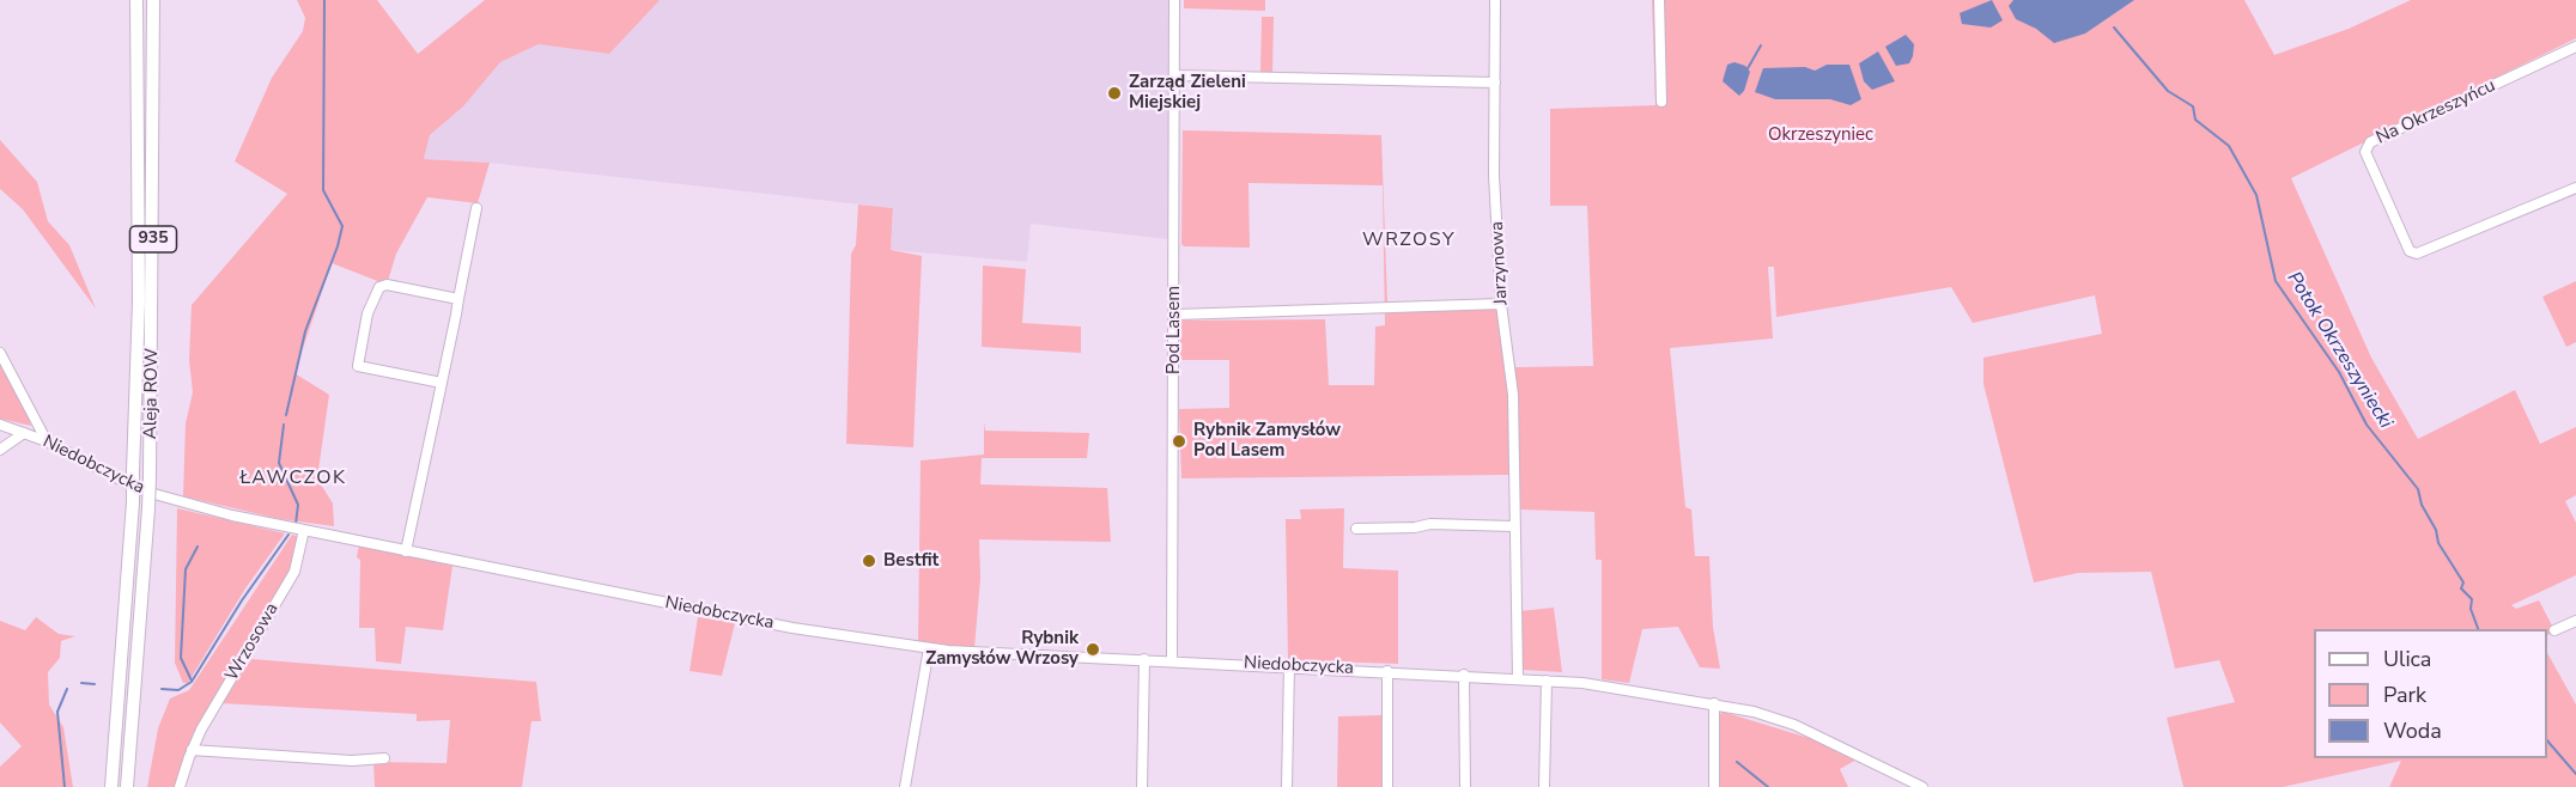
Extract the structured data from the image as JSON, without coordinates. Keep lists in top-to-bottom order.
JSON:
{
  "streets": {
    "main road": ["935", "Aleja ROW"],
    "street": [
      "Na Okrzeszyńcu",
      "Jarzynowa",
      "Pod Lasem",
      "Niedobczycka",
      "Wrzosowa"
    ]
  },
  "crossings": [
    ["Jarzynowa", "Niedobczycka"],
    ["Pod Lasem", "Niedobczycka"],
    ["Niedobczycka", "Wrzosowa"]
  ],
  "districts": ["WRZOSY", "ŁAWCZOK"],
  "water": ["Potok Okrzeszyniecki"],
  "parks": ["Okrzeszyniec"],
  "places": [
    "Zarząd Zieleni Miejskiej",
    "Rybnik Zamysłów Pod Lasem",
    "Bestfit",
    "Rybnik Zamysłów Wrzosy"
  ],
  "legend": ["Ulica", "Park", "Woda"]
}
